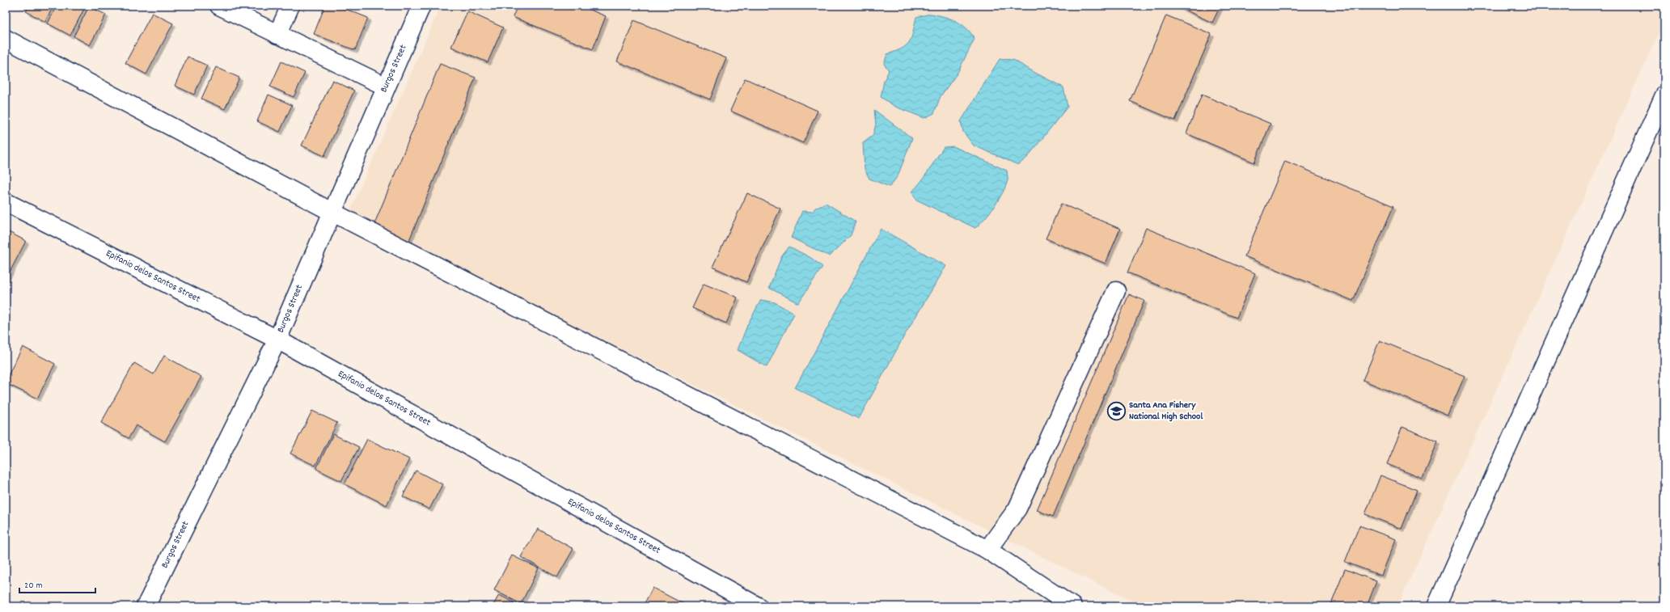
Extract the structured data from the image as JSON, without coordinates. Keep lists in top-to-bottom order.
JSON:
{
  "streets": {
    "street": ["Burgos Street", "Epifanio delos Santos Street"]
  },
  "crossings": [
    ["Burgos Street", "Epifanio delos Santos Street"]
  ],
  "places": {
    "school or university": ["Santa Ana Fishery National High School"]
  },
  "scale_bar": "20 m"
}
